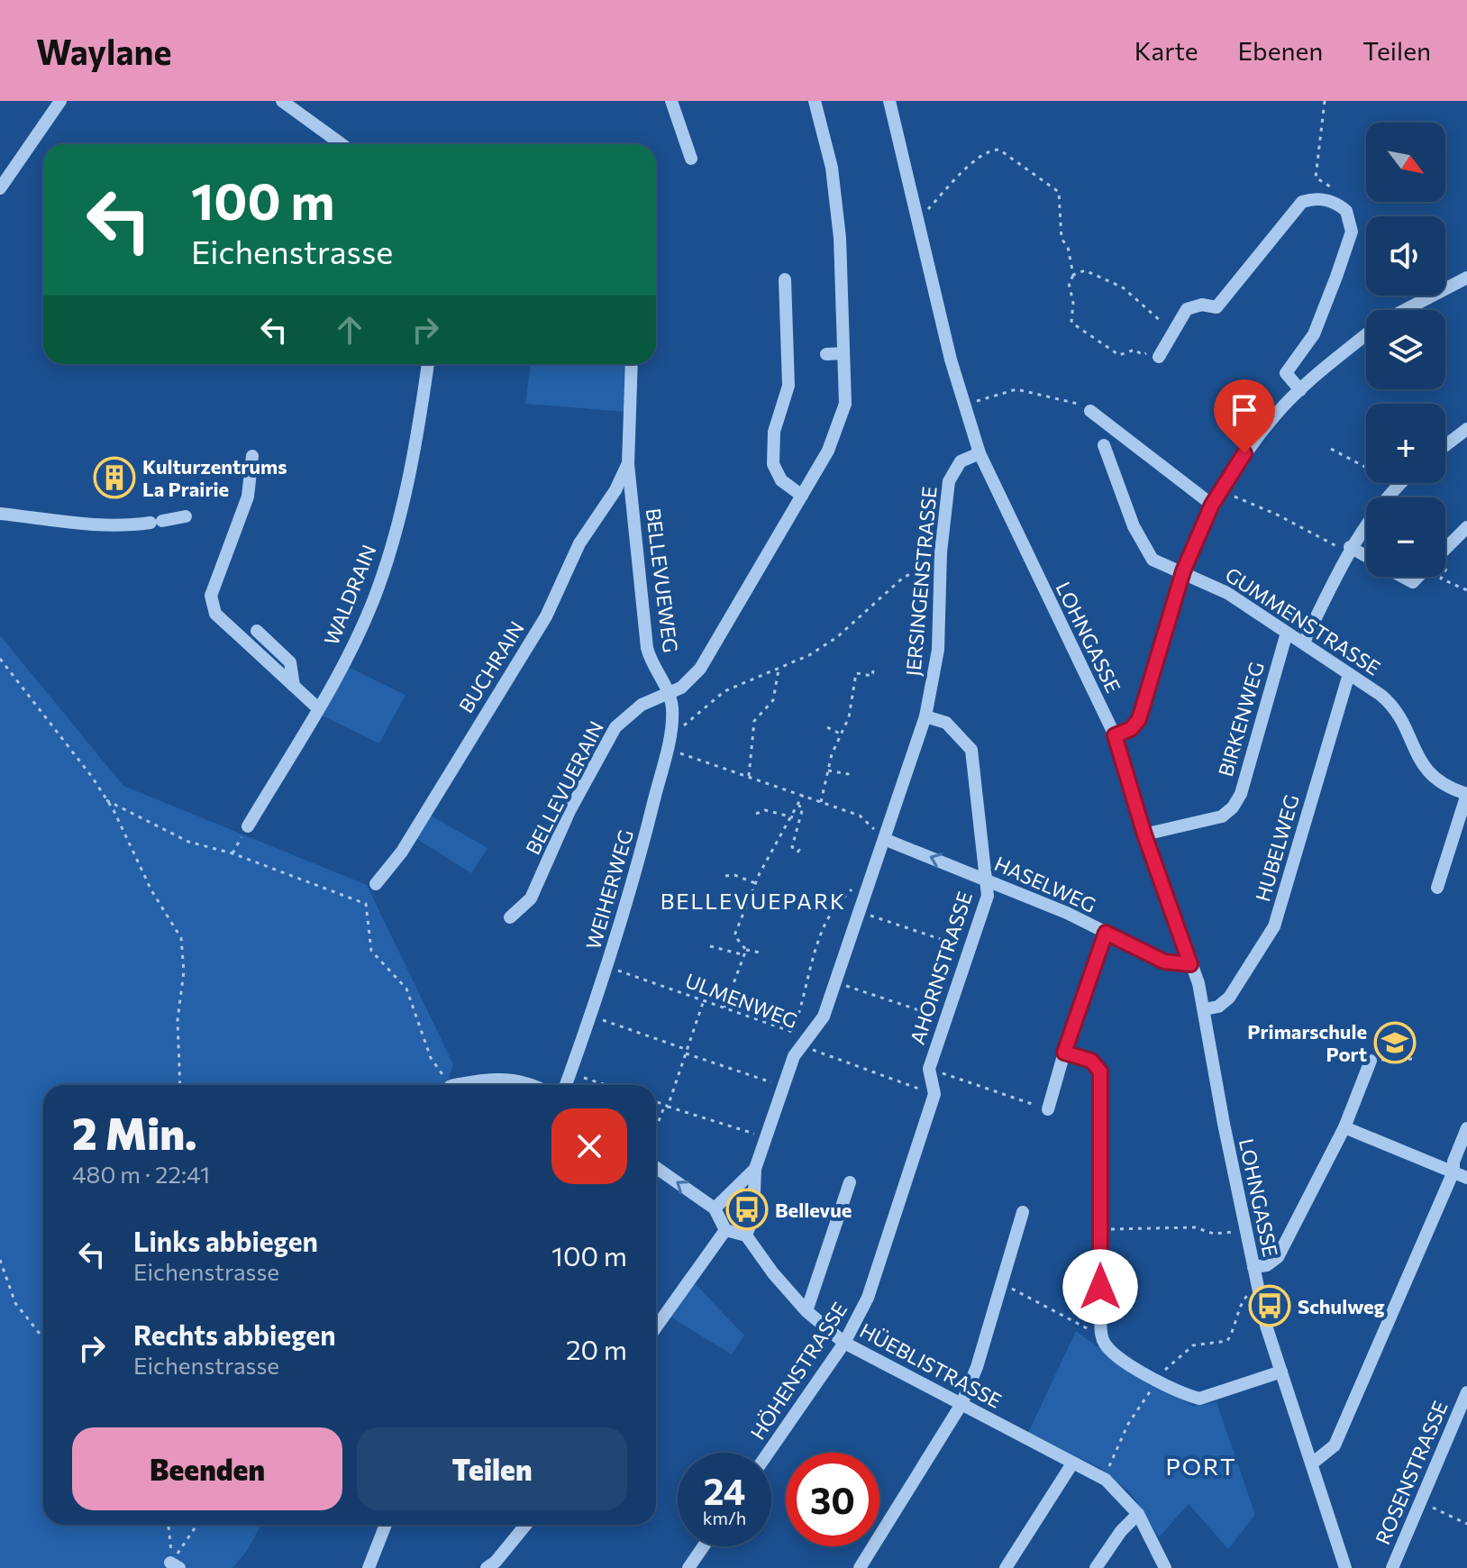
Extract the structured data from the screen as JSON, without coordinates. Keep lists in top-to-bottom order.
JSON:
{
  "streets": {
    "street": [
      "BELLEVUEWEG",
      "JERSINGENSTRASSE",
      "WALDRAIN",
      "GUMMENSTRASSE",
      "LOHNGASSE",
      "BUCHRAIN",
      "BIRKENWEG",
      "BELLEVUERAIN",
      "HUBELWEG",
      "HASELWEG",
      "WEIHERWEG",
      "AHORNSTRASSE",
      "HÜEBLISTRASSE",
      "HÖHENSTRASSE",
      "ROSENSTRASSE"
    ],
    "path": ["ULMENWEG"]
  },
  "crossings": [
    ["BELLEVUEWEG", "BUCHRAIN"],
    ["BELLEVUEWEG", "BELLEVUERAIN"],
    ["BELLEVUEWEG", "WEIHERWEG"],
    ["JERSINGENSTRASSE", "LOHNGASSE"],
    ["JERSINGENSTRASSE", "HASELWEG"],
    ["JERSINGENSTRASSE", "AHORNSTRASSE"],
    ["JERSINGENSTRASSE", "ULMENWEG"],
    ["GUMMENSTRASSE", "BIRKENWEG"],
    ["GUMMENSTRASSE", "HUBELWEG"],
    ["LOHNGASSE", "BIRKENWEG"],
    ["LOHNGASSE", "HUBELWEG"],
    ["LOHNGASSE", "HASELWEG"],
    ["BELLEVUERAIN", "WEIHERWEG"],
    ["HASELWEG", "AHORNSTRASSE"],
    ["AHORNSTRASSE", "ULMENWEG"],
    ["AHORNSTRASSE", "HÖHENSTRASSE"],
    ["ULMENWEG", "HÖHENSTRASSE"],
    ["HÜEBLISTRASSE", "HÖHENSTRASSE"]
  ],
  "districts": ["BELLEVUEPARK", "PORT"],
  "places": {
    "building": ["Kulturzentrums La Prairie"],
    "school or university": ["Primarschule Port"],
    "bus stop": ["Bellevue", "Schulweg"]
  },
  "north": "bottom right",
  "page": {
    "header": "Waylane",
    "nav": ["Karte", "Ebenen", "Teilen"],
    "map_buttons": ["+", "−"],
    "turn": ["100 m", "Eichenstrasse"],
    "heading": ["2 Min.", "480 m · 22:41"],
    "list": [
      {
        "name": "Links abbiegen",
        "note": "Eichenstrasse",
        "value": "100 m"
      },
      {
        "name": "Rechts abbiegen",
        "note": "Eichenstrasse",
        "value": "20 m"
      }
    ],
    "buttons": ["Beenden", "Teilen"],
    "speed": "24 km/h",
    "limit": "30"
  }
}
